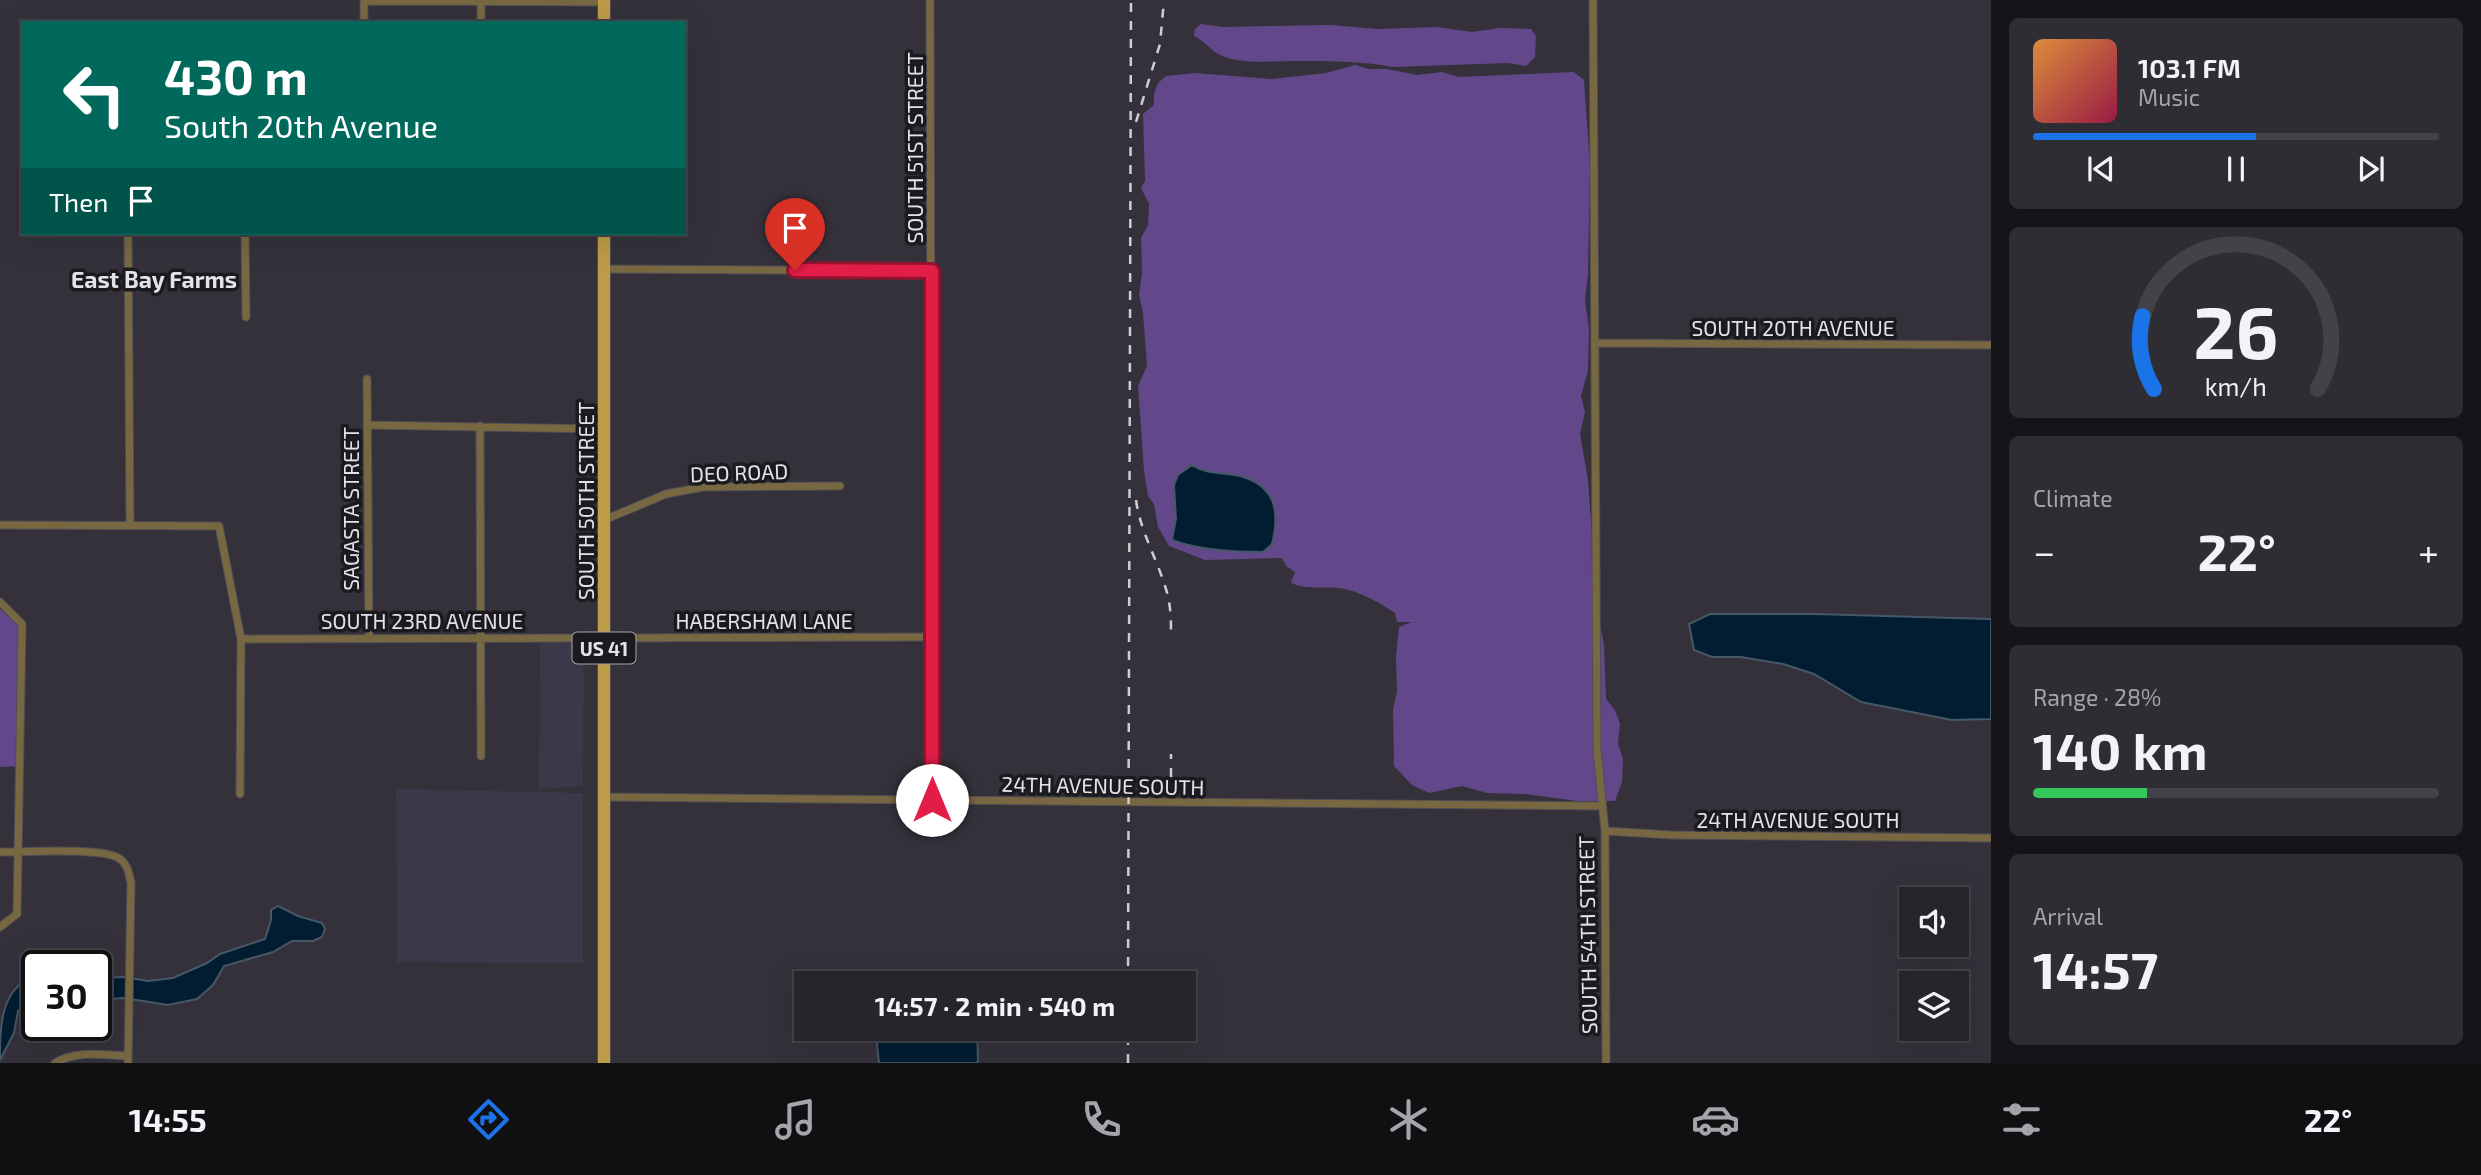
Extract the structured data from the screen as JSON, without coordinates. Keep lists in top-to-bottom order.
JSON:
{
  "streets": {
    "main road": ["SOUTH 50TH STREET", "US 41"],
    "street": [
      "SOUTH 51ST STREET",
      "SOUTH 20TH AVENUE",
      "DEO ROAD",
      "SAGASTA STREET",
      "SOUTH 23RD AVENUE",
      "HABERSHAM LANE",
      "24TH AVENUE SOUTH",
      "SOUTH 54TH STREET"
    ]
  },
  "crossings": [
    ["SOUTH 51ST STREET", "24TH AVENUE SOUTH"],
    ["SOUTH 20TH AVENUE", "SOUTH 54TH STREET"],
    ["DEO ROAD", "SOUTH 50TH STREET"],
    ["SOUTH 50TH STREET", "SOUTH 23RD AVENUE"],
    ["SOUTH 50TH STREET", "HABERSHAM LANE"],
    ["SOUTH 50TH STREET", "24TH AVENUE SOUTH"],
    ["SAGASTA STREET", "SOUTH 23RD AVENUE"],
    ["SOUTH 23RD AVENUE", "HABERSHAM LANE"],
    ["24TH AVENUE SOUTH", "SOUTH 54TH STREET"]
  ],
  "districts": ["East Bay Farms"],
  "page": {
    "turn": ["430 m", "South 20th Avenue"],
    "song": ["103.1 FM", "Music"],
    "then": "Then",
    "tile": [
      "Climate",
      ["Range · 28%", "140 km"],
      ["Arrival", "14:57"]
    ],
    "heat": ["−", "22°", "+"],
    "limit": "30",
    "trip": "14:57 · 2 min · 540 m",
    "tabs": ["14:55", "22°"],
    "gauge": ["26", "km/h"]
  }
}
